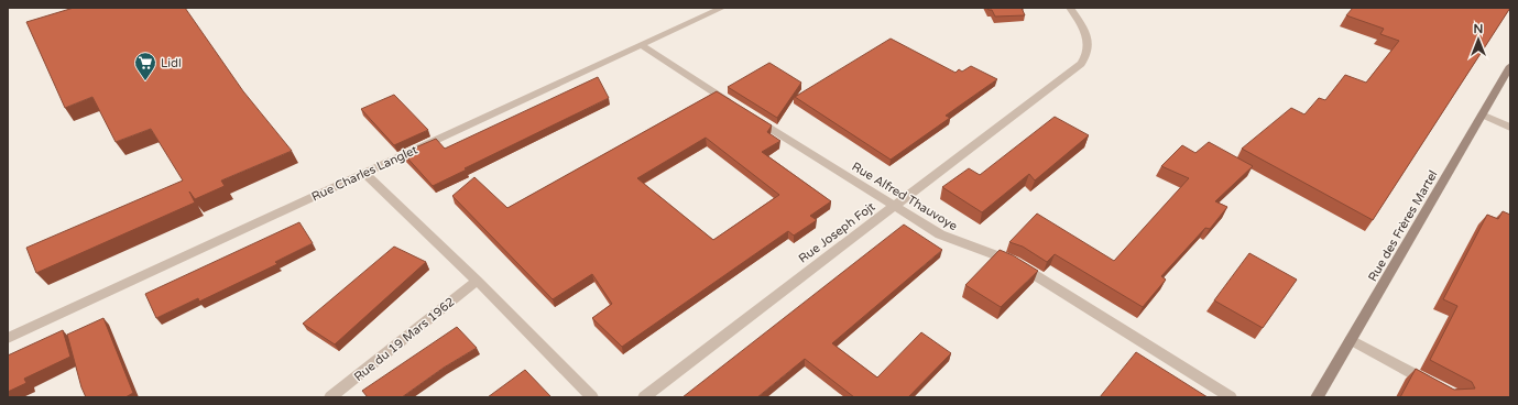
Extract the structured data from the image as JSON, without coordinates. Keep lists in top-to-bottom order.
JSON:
{
  "streets": {
    "street": [
      "Rue Charles Langlet",
      "Rue Alfred Thauvoye",
      "Rue des Frères Martel",
      "Rue Joseph Fojt",
      "Rue du 19 Mars 1962"
    ]
  },
  "crossings": [
    ["Rue Alfred Thauvoye", "Rue Joseph Fojt"]
  ],
  "places": {
    "supermarket": ["Lidl"]
  },
  "north": "top"
}
